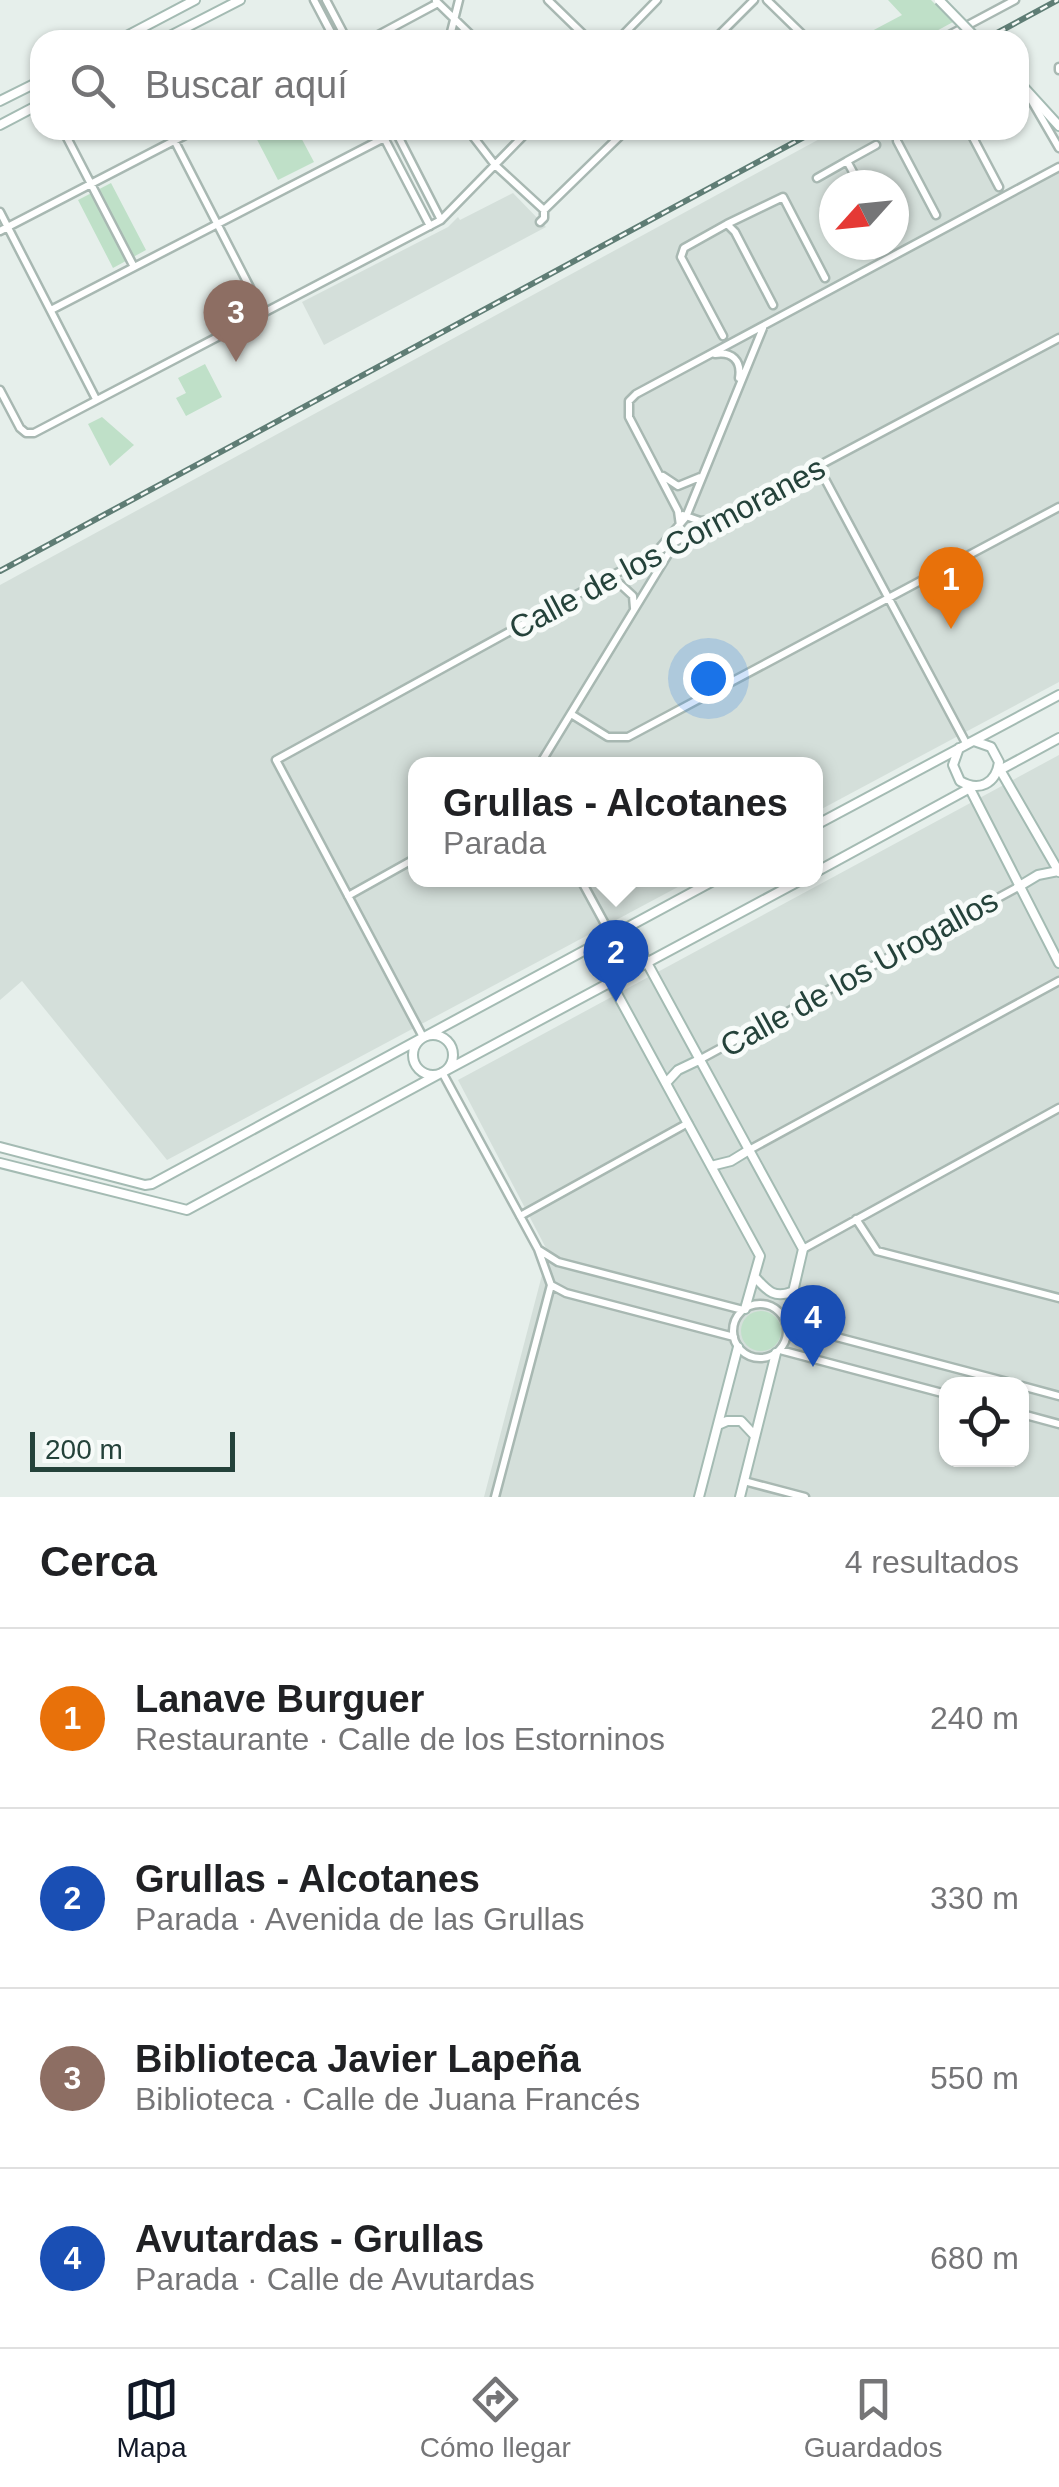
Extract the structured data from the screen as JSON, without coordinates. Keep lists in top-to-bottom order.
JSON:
{
  "streets": {
    "street": ["Calle de los Cormoranes", "Calle de los Urogallos"]
  },
  "scale_bar": "200 m",
  "north": "bottom left",
  "page": {
    "search": "Buscar aquí",
    "pins": [
      "3",
      "1",
      "2",
      "4"
    ],
    "popup": ["Grullas - Alcotanes", "Parada"],
    "scale": "200 m",
    "heading": ["Cerca", "4 resultados"],
    "list": [
      {
        "mark": "1",
        "name": "Lanave Burguer",
        "note": "Restaurante · Calle de los Estorninos",
        "value": "240 m"
      },
      {
        "mark": "2",
        "name": "Grullas - Alcotanes",
        "note": "Parada · Avenida de las Grullas",
        "value": "330 m"
      },
      {
        "mark": "3",
        "name": "Biblioteca Javier Lapeña",
        "note": "Biblioteca · Calle de Juana Francés",
        "value": "550 m"
      },
      {
        "mark": "4",
        "name": "Avutardas - Grullas",
        "note": "Parada · Calle de Avutardas",
        "value": "680 m"
      }
    ],
    "nav": ["Mapa", "Cómo llegar", "Guardados"]
  }
}
